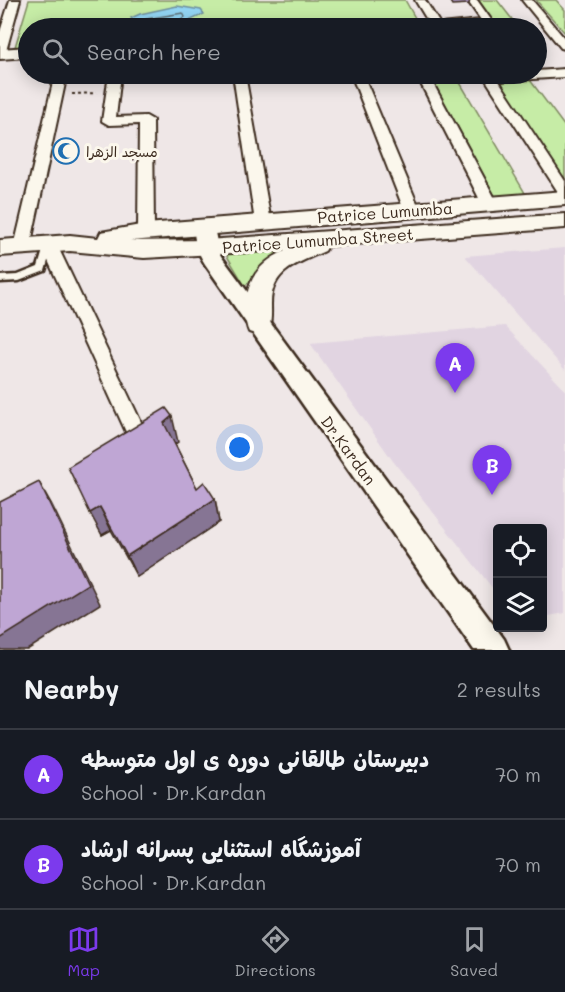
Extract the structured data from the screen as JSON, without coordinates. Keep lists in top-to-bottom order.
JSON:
{
  "streets": {
    "main road": ["Patrice Lumumba", "Patrice Lumumba Street"],
    "street": ["Dr.Kardan"]
  },
  "crossings": [
    ["Patrice Lumumba", "Patrice Lumumba Street"],
    ["Patrice Lumumba", "Dr.Kardan"],
    ["Patrice Lumumba Street", "Dr.Kardan"]
  ],
  "places": {
    "mosque": ["مسجد الزهرا"]
  },
  "page": {
    "search": "Search here",
    "pins": ["A", "B"],
    "heading": ["Nearby", "2 results"],
    "list": [
      {
        "mark": "A",
        "name": "دبیرستان طالقانی دوره ی اول متوسطه",
        "note": "School · Dr.Kardan",
        "value": "70 m"
      },
      {
        "mark": "B",
        "name": "آموزشگاه استثنایی پسرانه ارشاد",
        "note": "School · Dr.Kardan",
        "value": "70 m"
      }
    ],
    "nav": ["Map", "Directions", "Saved"]
  }
}
